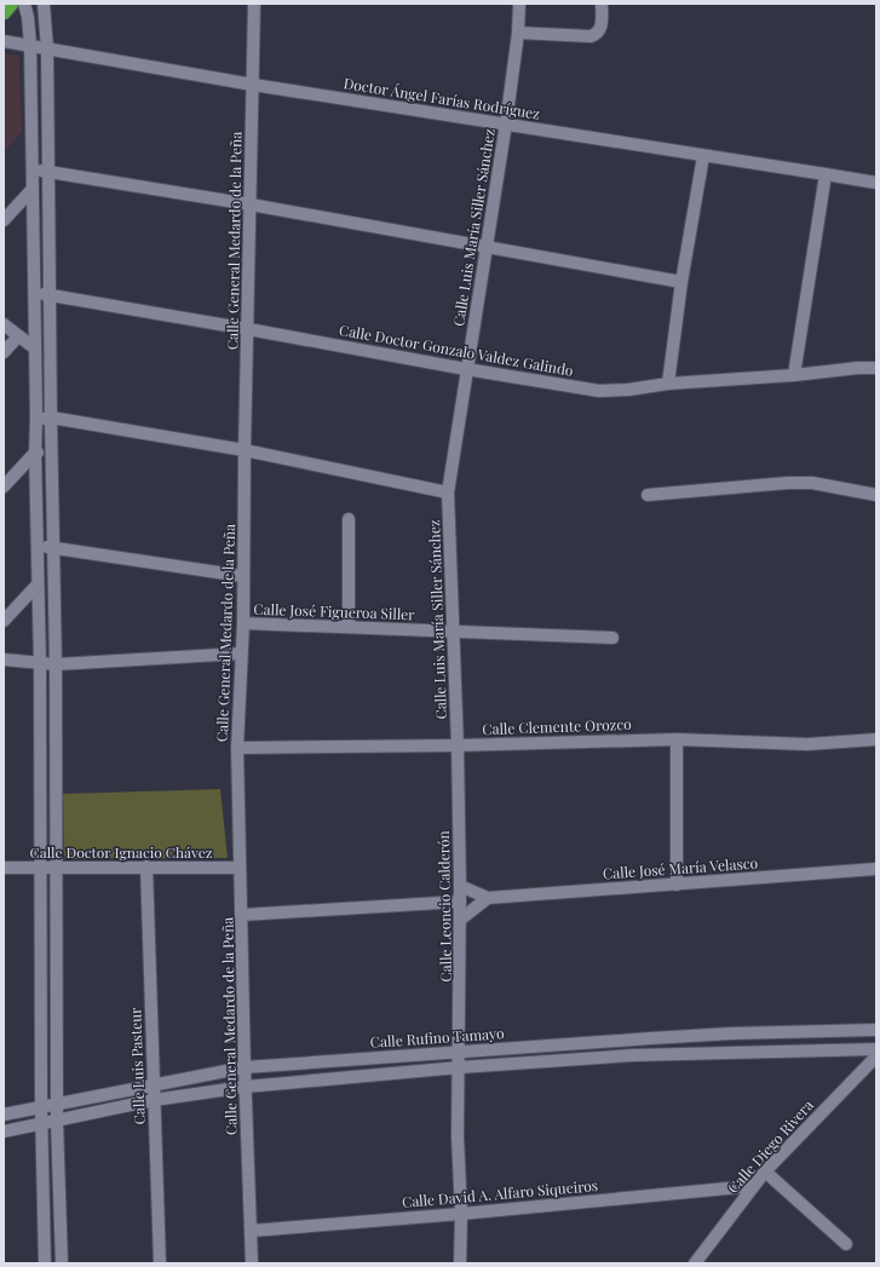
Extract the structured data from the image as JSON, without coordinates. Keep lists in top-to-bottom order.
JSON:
{
  "streets": {
    "street": [
      "Doctor Ángel Farías Rodríguez",
      "Calle Luis María Siller Sánchez",
      "Calle General Medardo de la Peña",
      "Calle Doctor Gonzalo Valdez Galindo",
      "Calle José Figueroa Siller",
      "Calle Clemente Orozco",
      "Calle Doctor Ignacio Chávez",
      "Calle José María Velasco",
      "Calle Leoncio Calderón",
      "Calle Rufino Tamayo",
      "Calle Luis Pasteur",
      "Calle Diego Rivera",
      "Calle David A. Alfaro Siqueiros"
    ]
  },
  "crossings": [
    ["Doctor Ángel Farías Rodríguez", "Calle Luis María Siller Sánchez"],
    ["Doctor Ángel Farías Rodríguez", "Calle General Medardo de la Peña"],
    ["Calle Luis María Siller Sánchez", "Calle Doctor Gonzalo Valdez Galindo"],
    ["Calle Luis María Siller Sánchez", "Calle José Figueroa Siller"],
    ["Calle Luis María Siller Sánchez", "Calle Clemente Orozco"],
    ["Calle Luis María Siller Sánchez", "Calle Leoncio Calderón"],
    ["Calle General Medardo de la Peña", "Calle Doctor Gonzalo Valdez Galindo"],
    ["Calle General Medardo de la Peña", "Calle José Figueroa Siller"],
    ["Calle General Medardo de la Peña", "Calle Clemente Orozco"],
    ["Calle General Medardo de la Peña", "Calle Doctor Ignacio Chávez"],
    ["Calle General Medardo de la Peña", "Calle Rufino Tamayo"],
    ["Calle General Medardo de la Peña", "Calle David A. Alfaro Siqueiros"],
    ["Calle Clemente Orozco", "Calle Leoncio Calderón"],
    ["Calle Doctor Ignacio Chávez", "Calle Luis Pasteur"],
    ["Calle José María Velasco", "Calle Leoncio Calderón"],
    ["Calle Leoncio Calderón", "Calle Rufino Tamayo"],
    ["Calle Leoncio Calderón", "Calle David A. Alfaro Siqueiros"],
    ["Calle Rufino Tamayo", "Calle Luis Pasteur"],
    ["Calle Diego Rivera", "Calle David A. Alfaro Siqueiros"]
  ]
}
